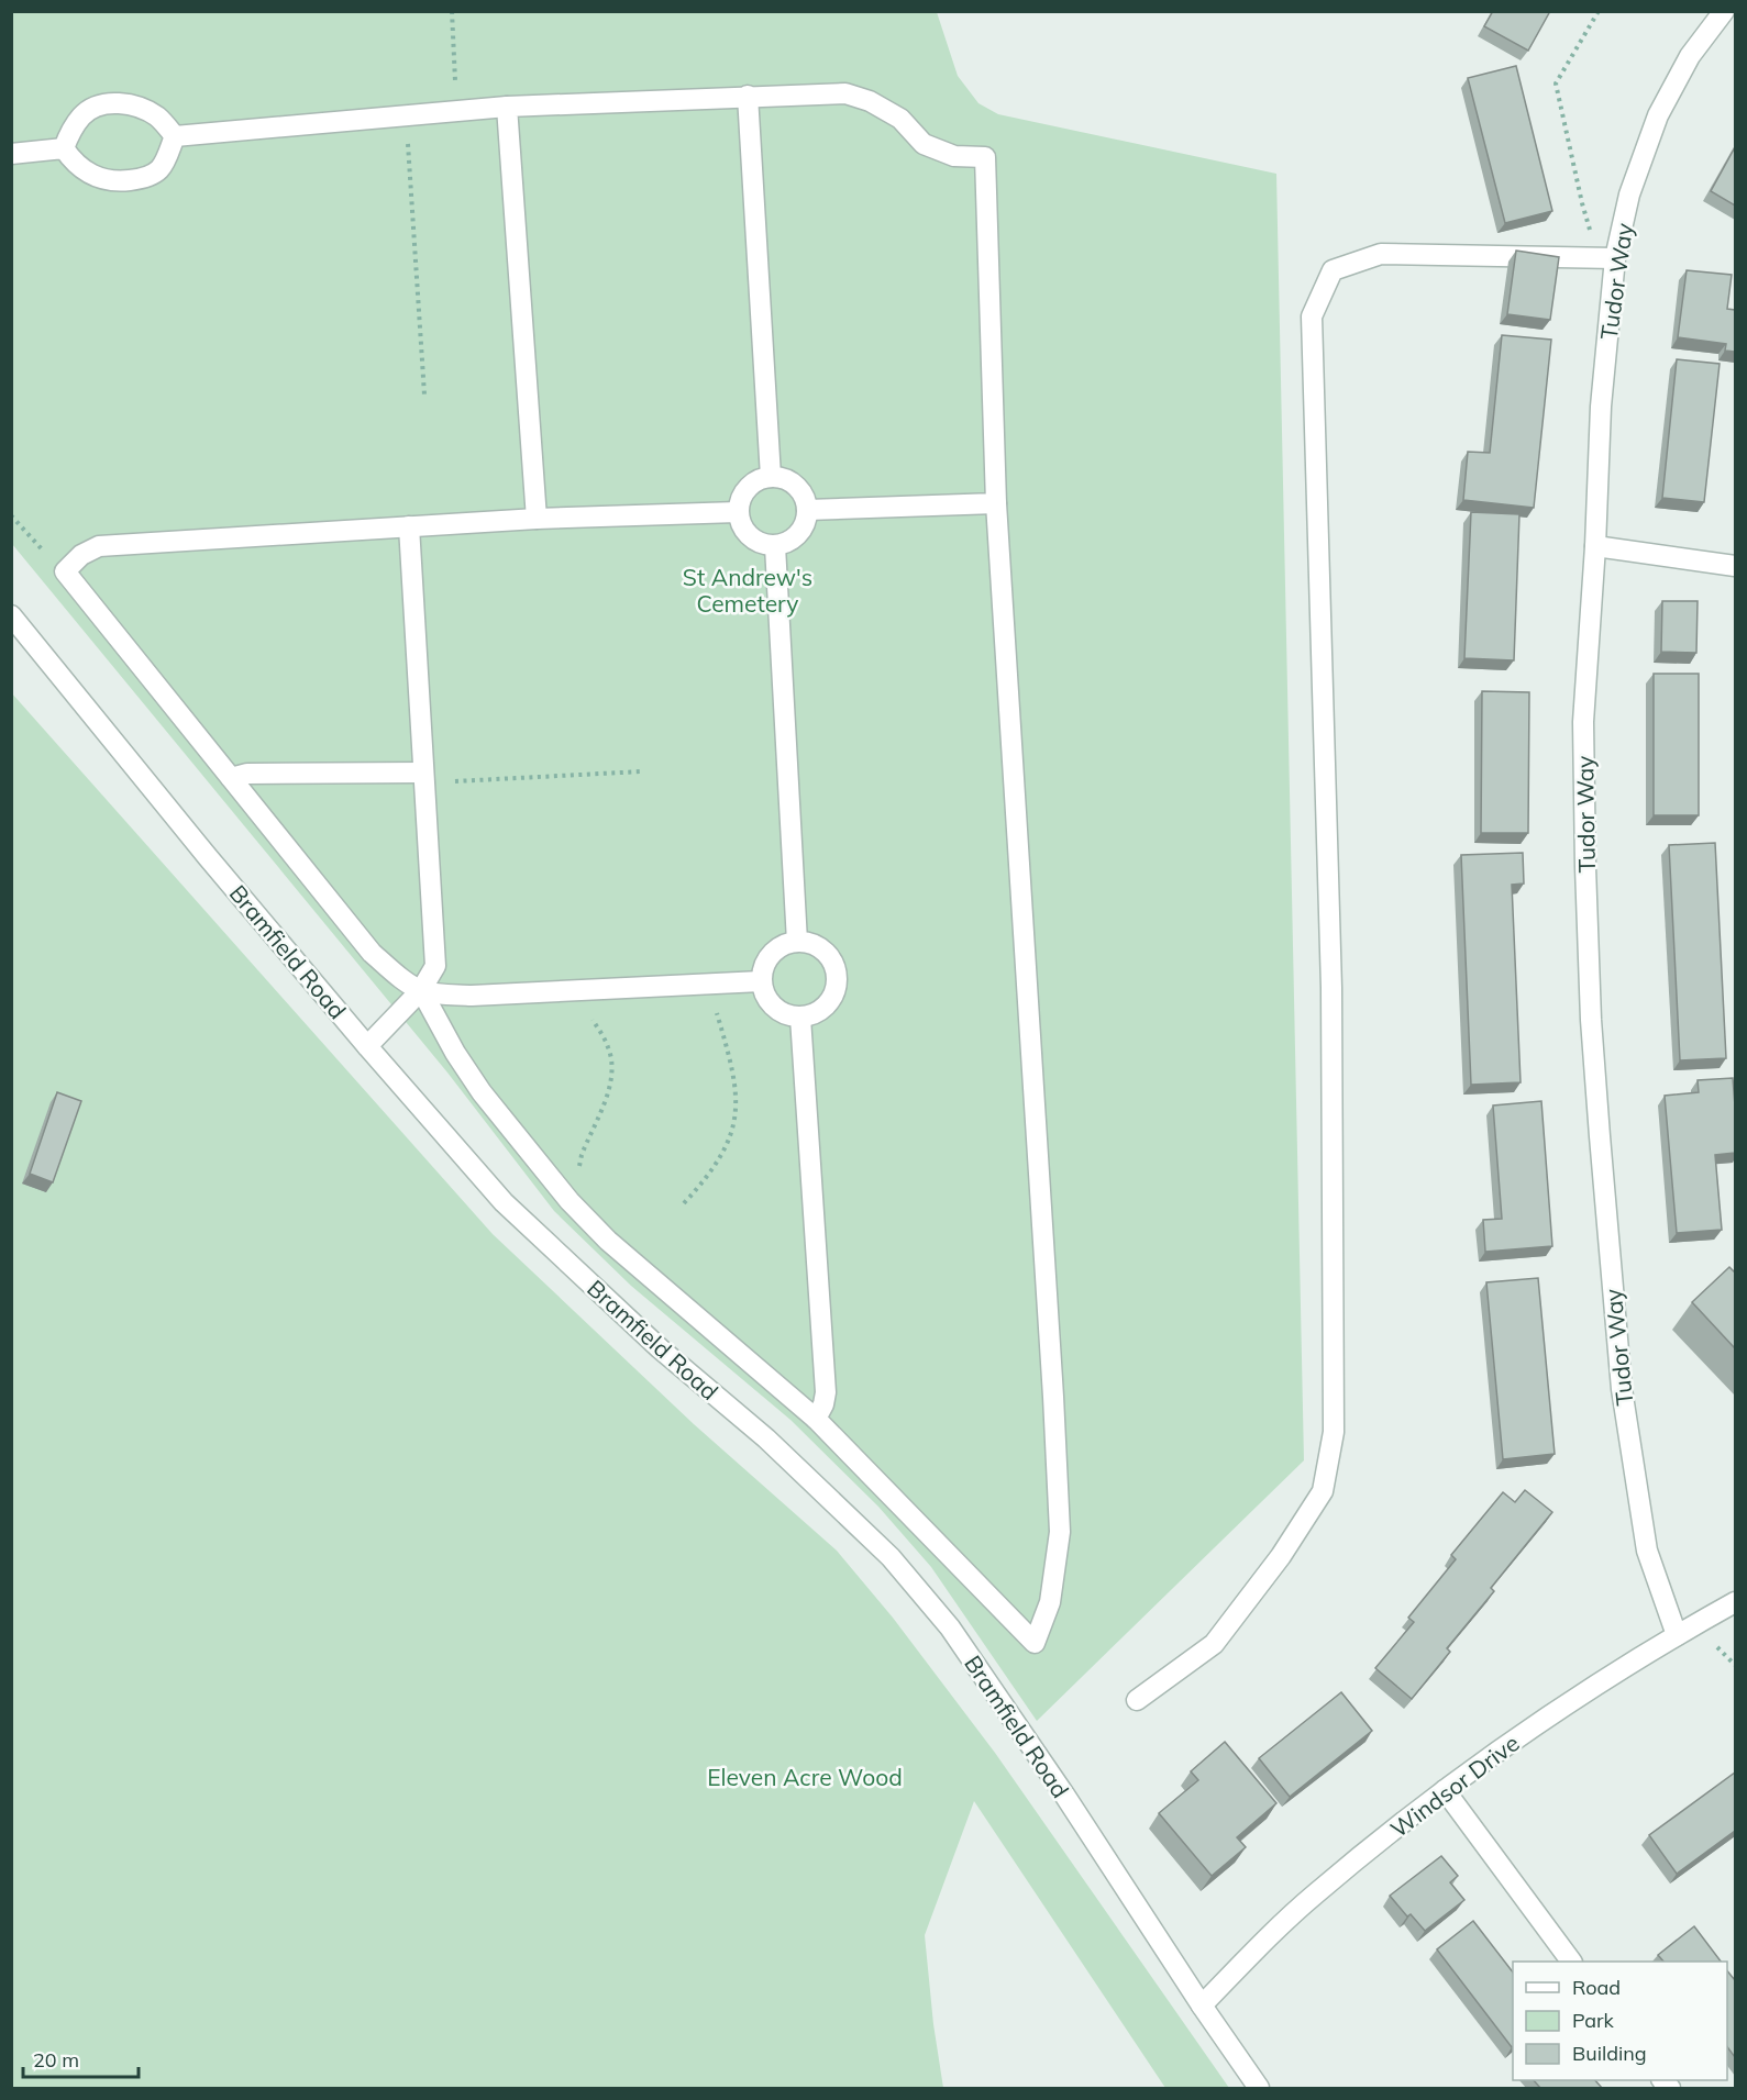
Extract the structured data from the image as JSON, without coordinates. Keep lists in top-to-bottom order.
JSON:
{
  "streets": {
    "street": ["Tudor Way", "Bramfield Road", "Windsor Drive"]
  },
  "crossings": [
    ["Tudor Way", "Windsor Drive"],
    ["Bramfield Road", "Windsor Drive"]
  ],
  "parks": ["St Andrew's Cemetery", "Eleven Acre Wood"],
  "legend": ["Road", "Park", "Building"],
  "scale_bar": "20 m"
}
